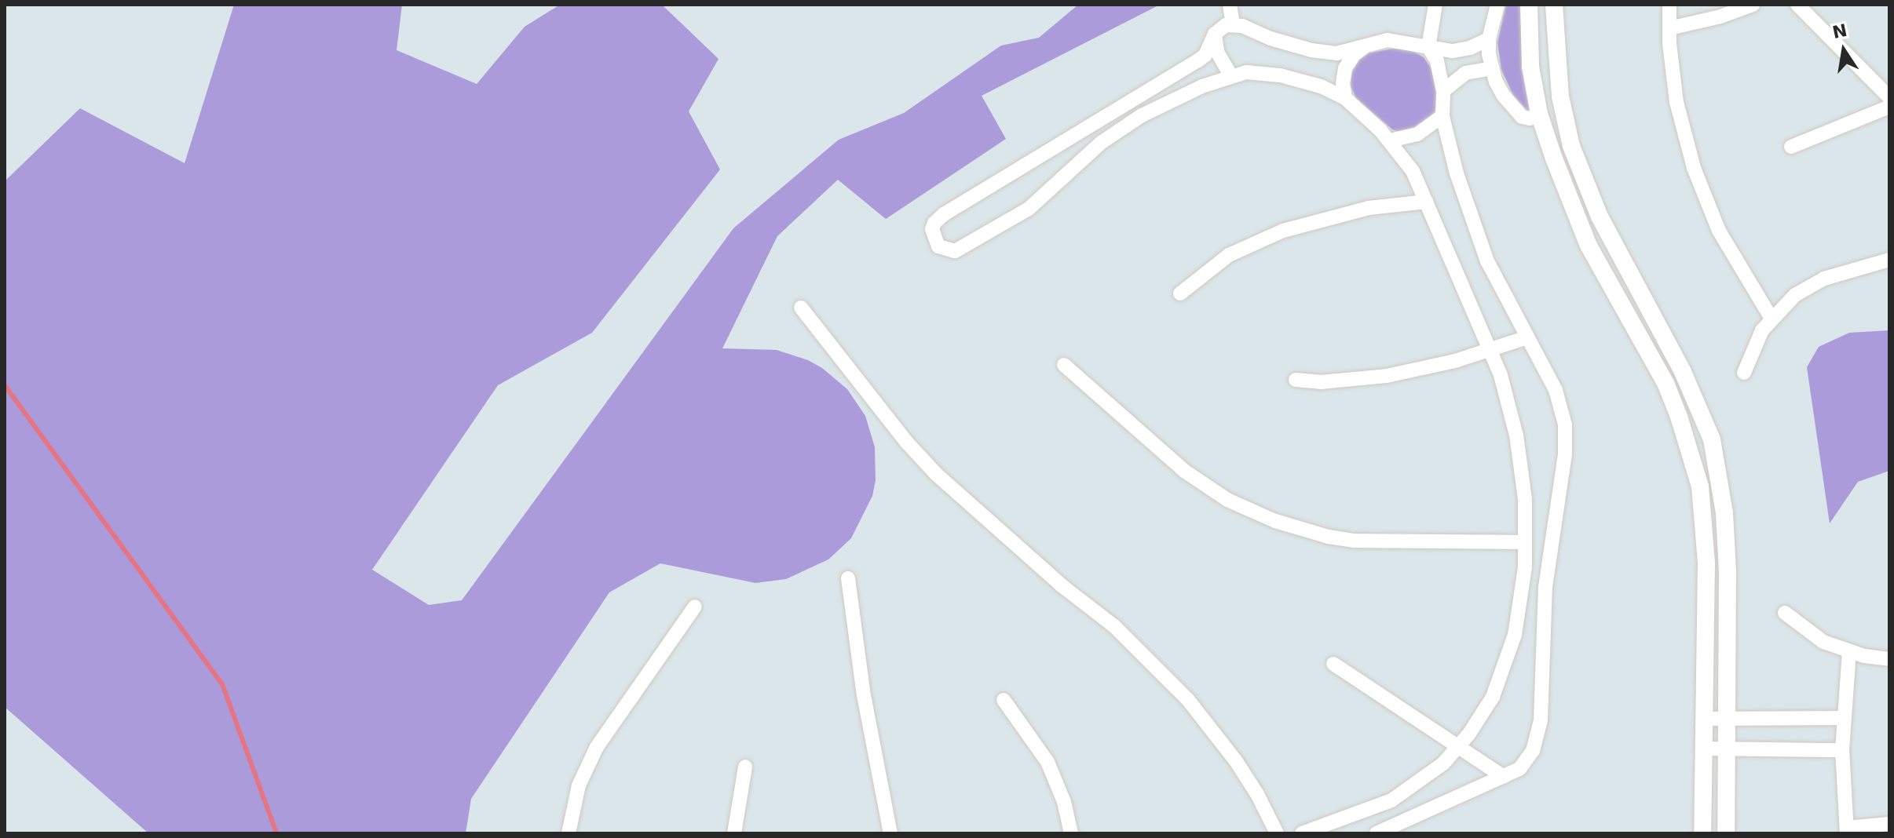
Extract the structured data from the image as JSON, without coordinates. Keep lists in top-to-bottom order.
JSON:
{
  "north": "top"
}
